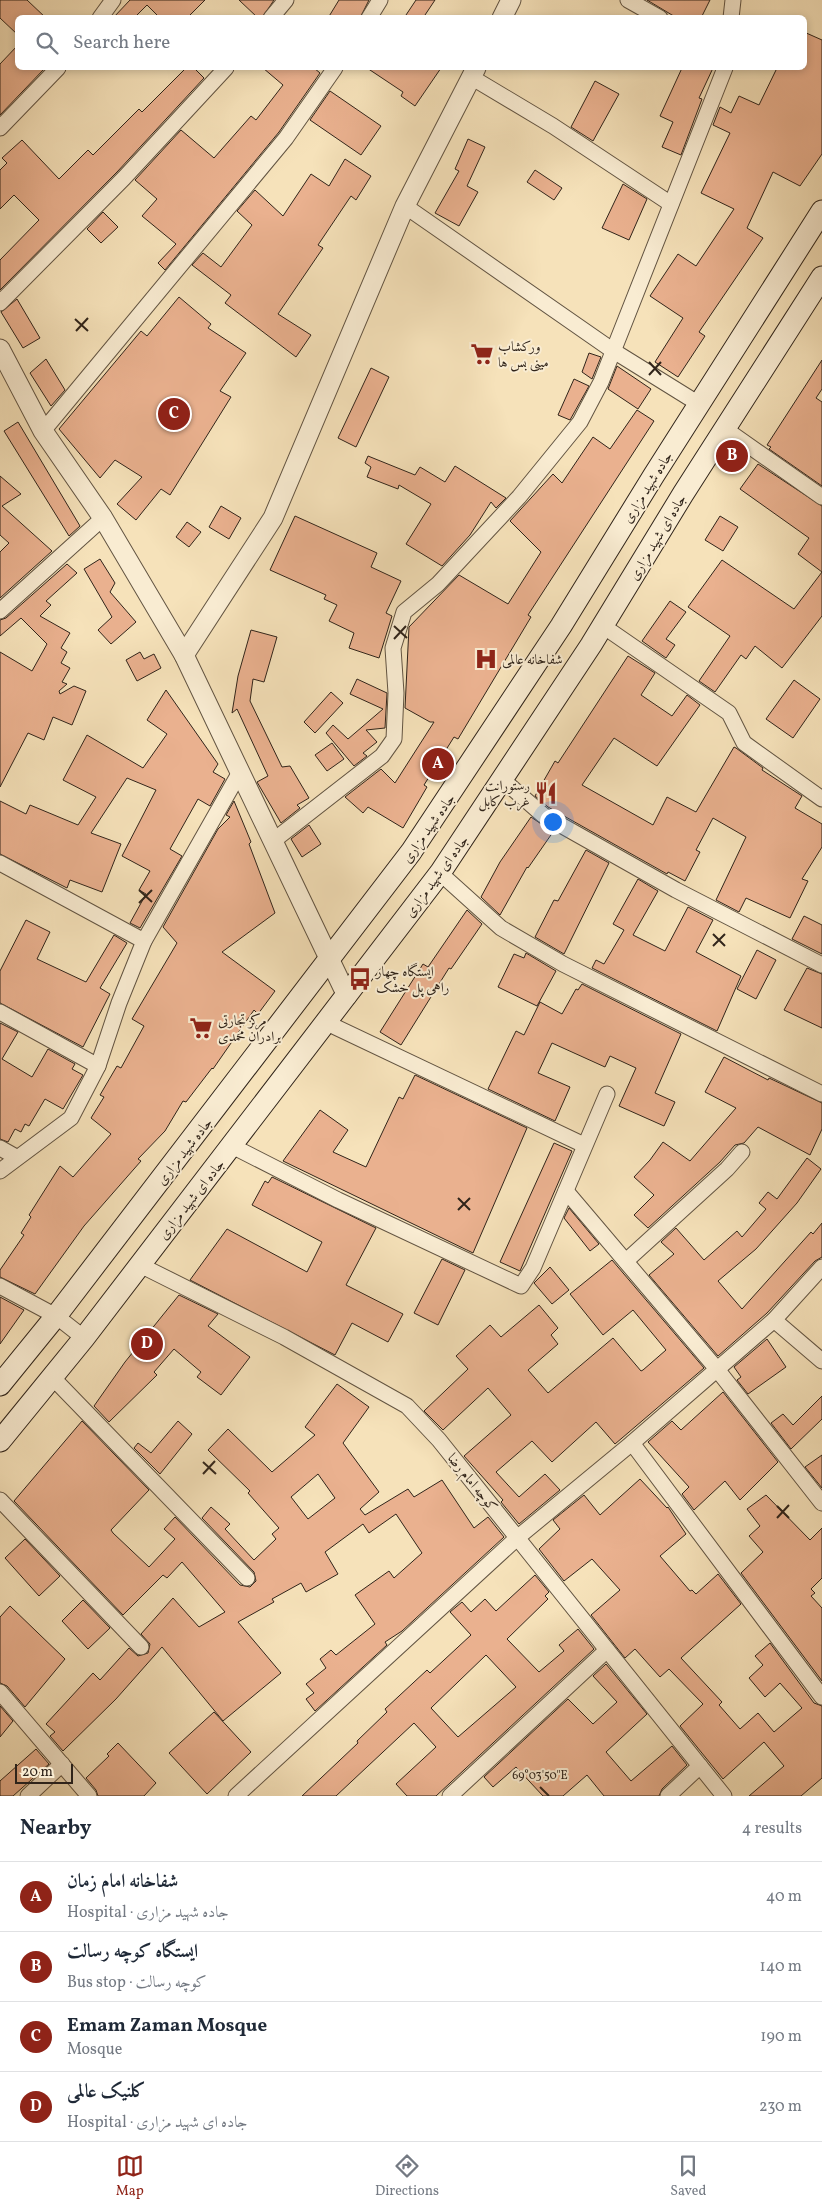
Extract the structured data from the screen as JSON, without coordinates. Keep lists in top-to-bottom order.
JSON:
{
  "streets": {
    "main road": ["جاده شهید مزاری", "جاده ای شهید مزاری"],
    "street": ["کوچه امام رضا"]
  },
  "crossings": [
    ["جاده ای شهید مزاری", "کوچه امام رضا"]
  ],
  "places": {
    "supermarket": ["ورکشاب مینی بس ها", "مرکز تجارتی برادران محمدی"],
    "hospital": ["شفاخانه عالمی"],
    "restaurant": ["رستورانت غرب کابل"],
    "bus stop": ["ایستگاه چهار راهی پل خشک"]
  },
  "scale_bar": "20 m",
  "page": {
    "search": "Search here",
    "pins": [
      "C",
      "B",
      "A",
      "D"
    ],
    "scale": "20 m",
    "heading": ["Nearby", "4 results"],
    "list": [
      {
        "mark": "A",
        "name": "شفاخانه امام زمان",
        "note": "Hospital · جاده شهید مزاری",
        "value": "40 m"
      },
      {
        "mark": "B",
        "name": "ایستگاه کوچه رسالت",
        "note": "Bus stop · کوچه رسالت",
        "value": "140 m"
      },
      {
        "mark": "C",
        "name": "Emam Zaman Mosque",
        "note": "Mosque",
        "value": "190 m"
      },
      {
        "mark": "D",
        "name": "کلنیک عالمی",
        "note": "Hospital · جاده ای شهید مزاری",
        "value": "230 m"
      }
    ],
    "nav": ["Map", "Directions", "Saved"]
  },
  "coordinates": ["69°03'50\"E"]
}
